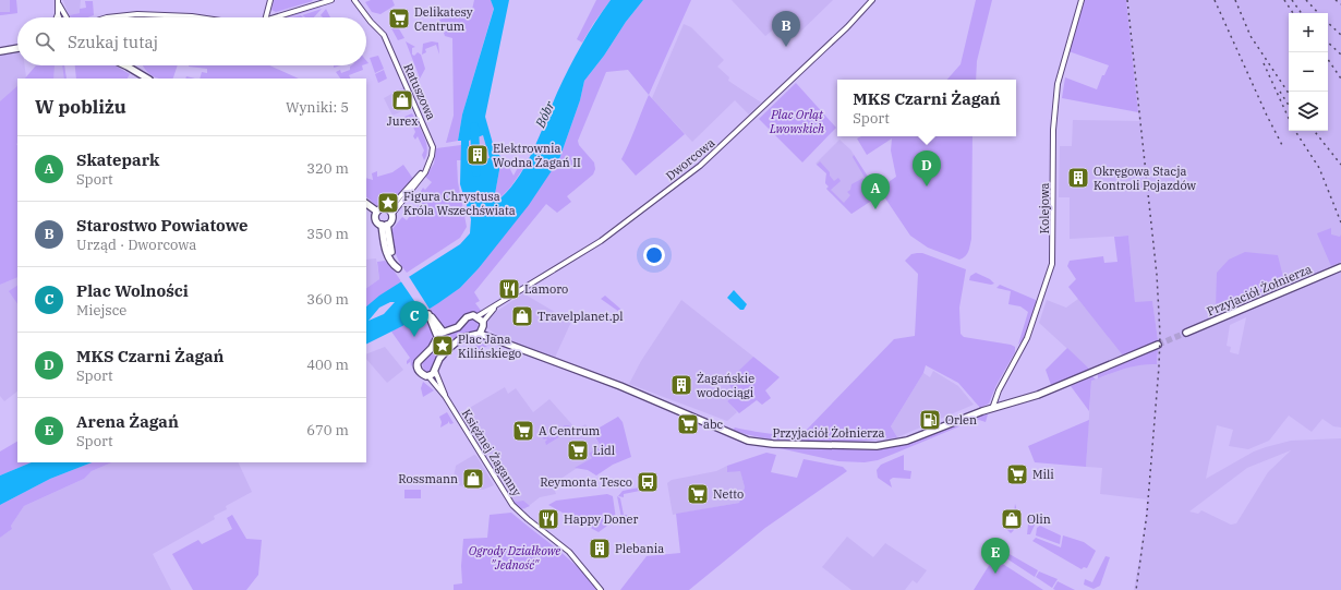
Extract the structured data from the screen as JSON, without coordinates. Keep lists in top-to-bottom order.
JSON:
{
  "streets": {
    "main road": ["Przyjaciół Żołnierza"],
    "street": [
      "Ratuszowa",
      "Dworcowa",
      "Kolejowa",
      "Księżnej Żaganny"
    ]
  },
  "crossings": [
    ["Dworcowa", "Przyjaciół Żołnierza"],
    ["Kolejowa", "Przyjaciół Żołnierza"]
  ],
  "water": ["Bóbr"],
  "parks": ["Plac Orląt Lwowskich", "Ogrody Działkowe \"Jedność\""],
  "places": {
    "supermarket": [
      "Delikatesy Centrum",
      "abc",
      "A Centrum",
      "Lidl",
      "Mili",
      "Netto"
    ],
    "shop": [
      "Jurex",
      "Travelplanet.pl",
      "Rossmann",
      "Olin"
    ],
    "building": [
      "Elektrownia Wodna Żagań II",
      "Okręgowa Stacja Kontroli Pojazdów",
      "Żagańskie wodociągi",
      "Plebania"
    ],
    "place": ["Figura Chrystusa Króla Wszechświata", "Plac Jana Kilińskiego"],
    "restaurant": ["Lamoro", "Happy Doner"],
    "fuel station": ["Orlen"],
    "bus stop": ["Reymonta Tesco"]
  },
  "page": {
    "pins": [
      "B",
      "D",
      "A",
      "C",
      "E"
    ],
    "map_buttons": ["+", "−"],
    "search": "Szukaj tutaj",
    "heading": ["W pobliżu", "Wyniki: 5"],
    "popup": ["MKS Czarni Żagań", "Sport"],
    "list": [
      {
        "mark": "A",
        "name": "Skatepark",
        "note": "Sport",
        "value": "320 m"
      },
      {
        "mark": "B",
        "name": "Starostwo Powiatowe",
        "note": "Urząd · Dworcowa",
        "value": "350 m"
      },
      {
        "mark": "C",
        "name": "Plac Wolności",
        "note": "Miejsce",
        "value": "360 m"
      },
      {
        "mark": "D",
        "name": "MKS Czarni Żagań",
        "note": "Sport",
        "value": "400 m"
      },
      {
        "mark": "E",
        "name": "Arena Żagań",
        "note": "Sport",
        "value": "670 m"
      }
    ]
  }
}
